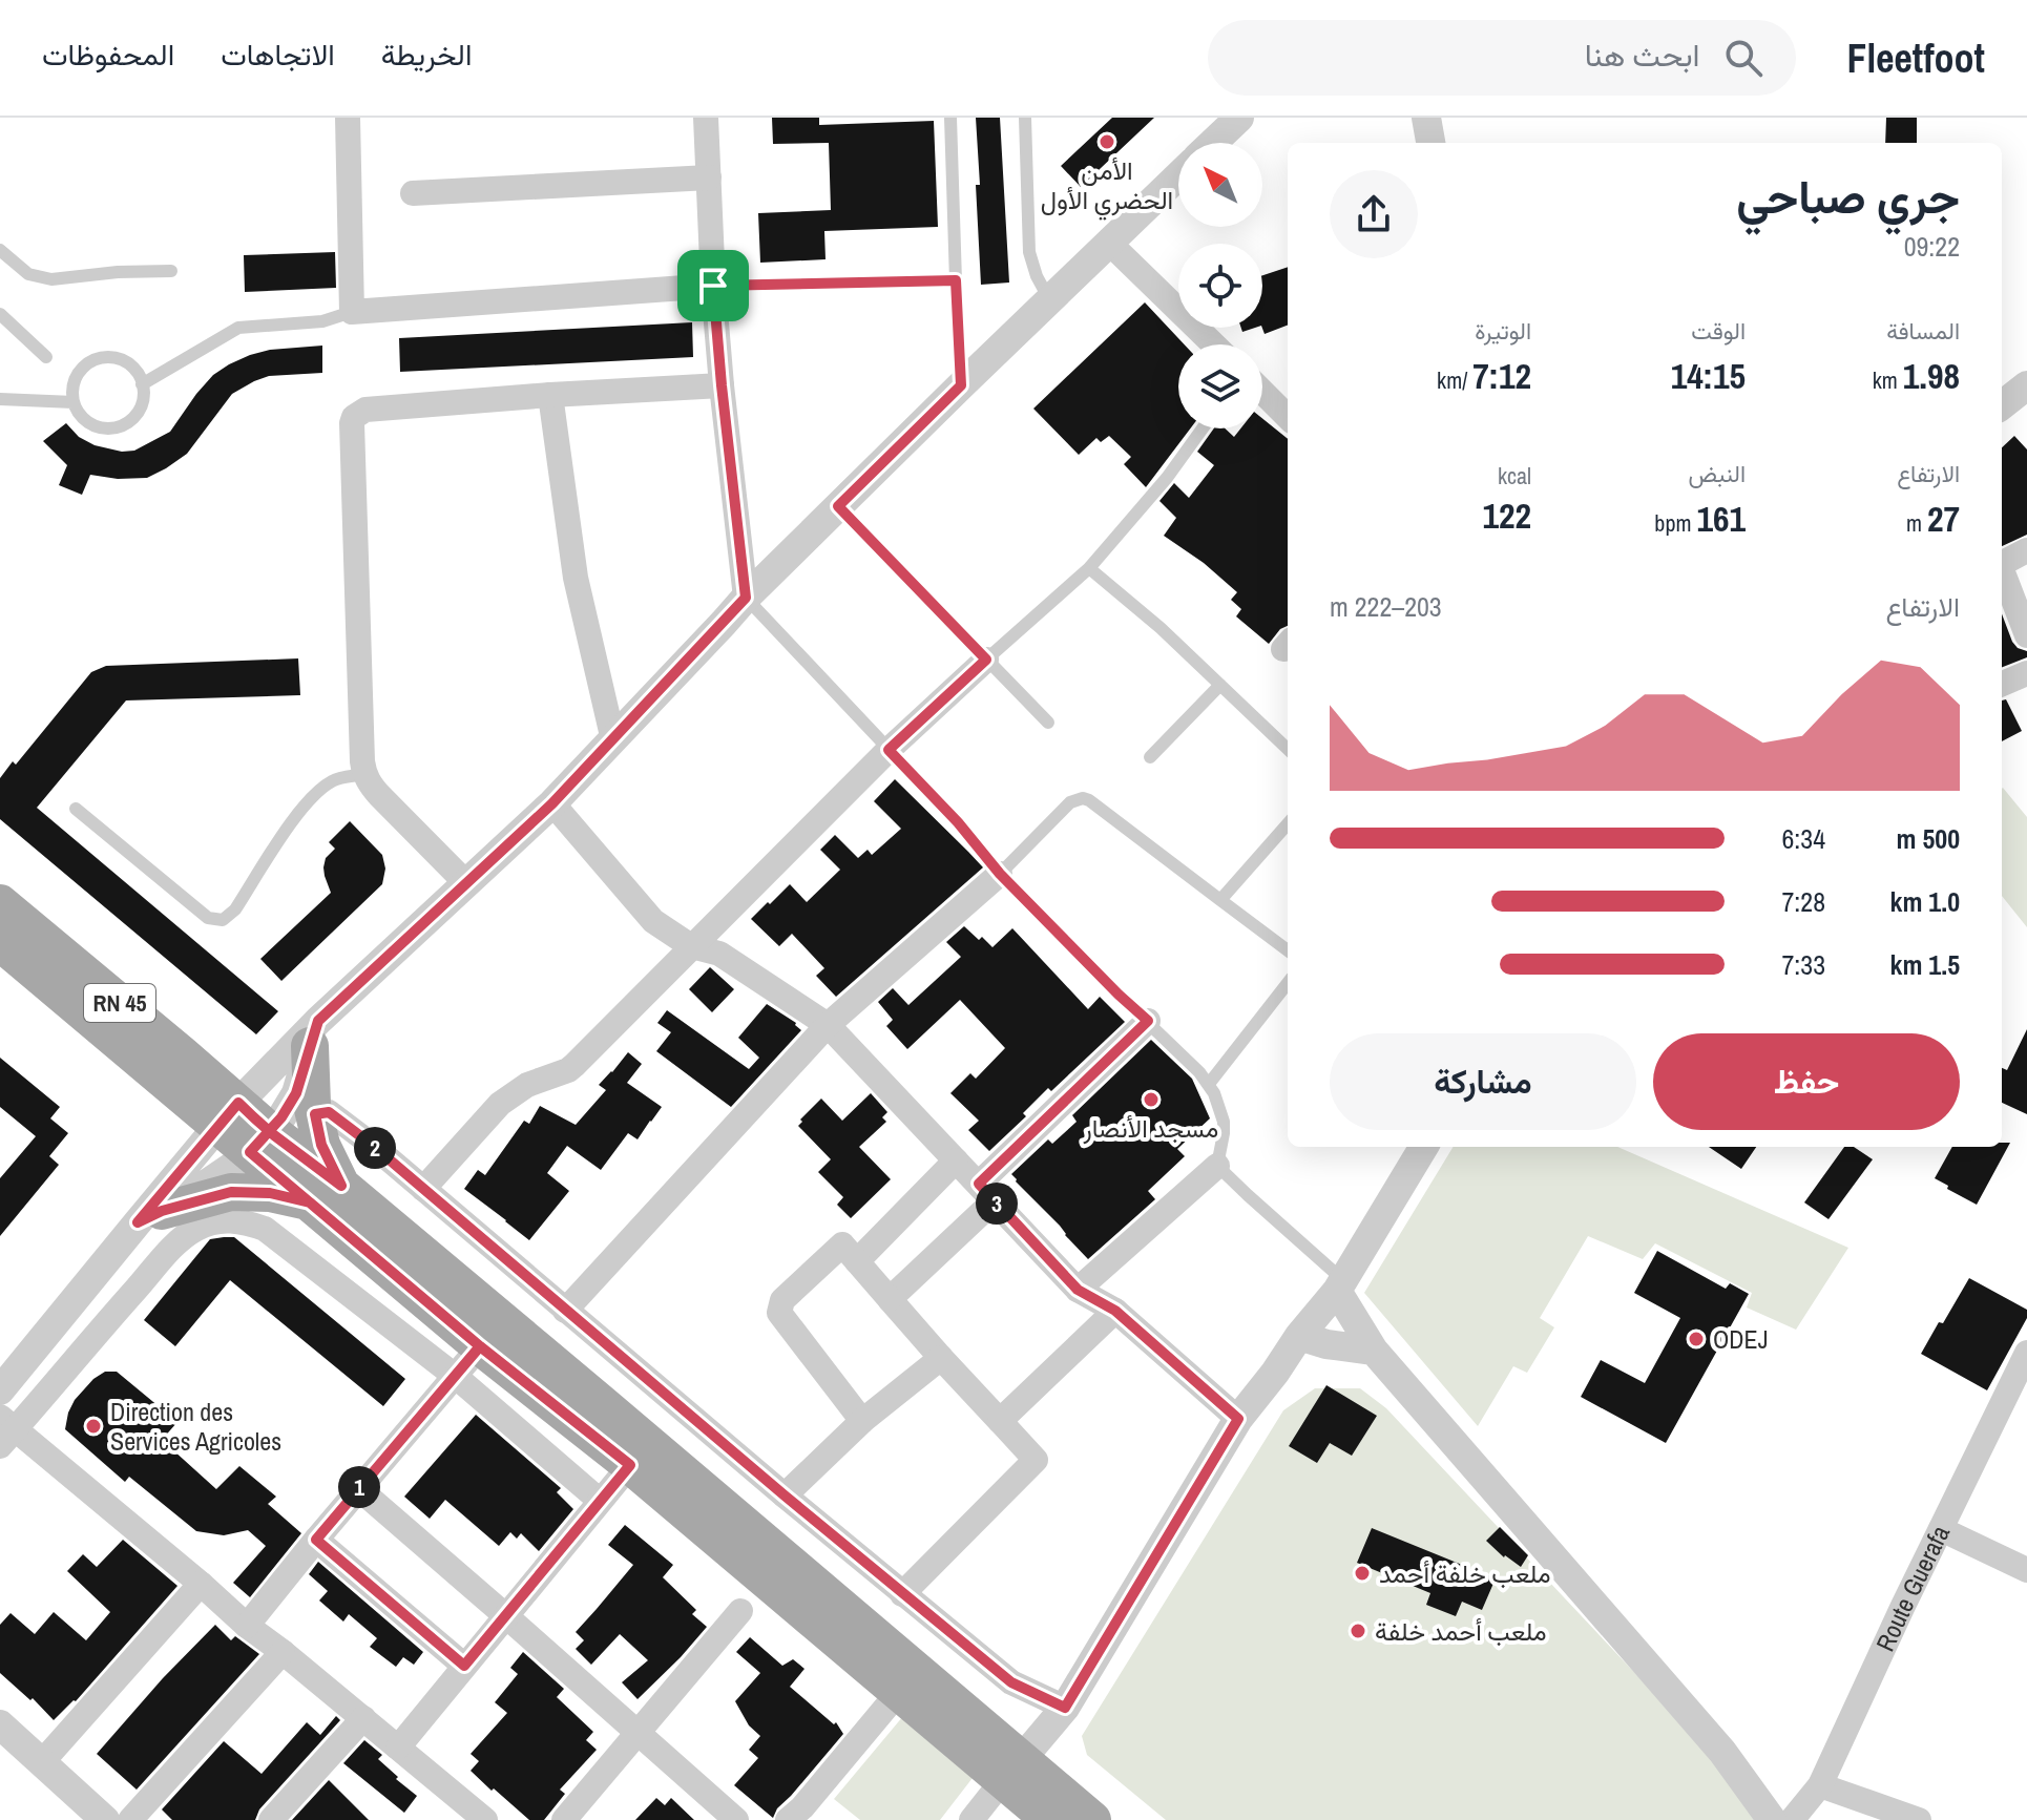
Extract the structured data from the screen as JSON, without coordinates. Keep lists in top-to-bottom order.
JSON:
{
  "streets": {
    "main road": ["RN 45"],
    "street": ["Route Guerafa"]
  },
  "places": [
    "الأمن الحضري الأول",
    "مسجد الأنصار",
    "ODEJ",
    "Direction des Services Agricoles",
    "ملعب خلفة أحمد",
    "ملعب أحمد خلفة"
  ],
  "north": "top left",
  "page": {
    "header": "Fleetfoot",
    "search": "ابحث هنا",
    "nav": ["الخريطة", "الاتجاهات", "المحفوظات"],
    "heading": ["جري صباحي", "09:22"],
    "stats": [
      ["المسافة", "1.98 km"],
      ["الوقت", "14:15"],
      ["الوتيرة", "7:12 /km"],
      ["الارتفاع", "27 m"],
      ["النبض", "161 bpm"],
      ["kcal", "122"]
    ],
    "chart": ["الارتفاع", "203–222 m"],
    "list": [
      {
        "name": "500 m",
        "note": "6:34"
      },
      {
        "name": "1.0 km",
        "note": "7:28"
      },
      {
        "name": "1.5 km",
        "note": "7:33"
      }
    ],
    "buttons": ["حفظ", "مشاركة"],
    "pins": ["2", "3", "1"]
  }
}
